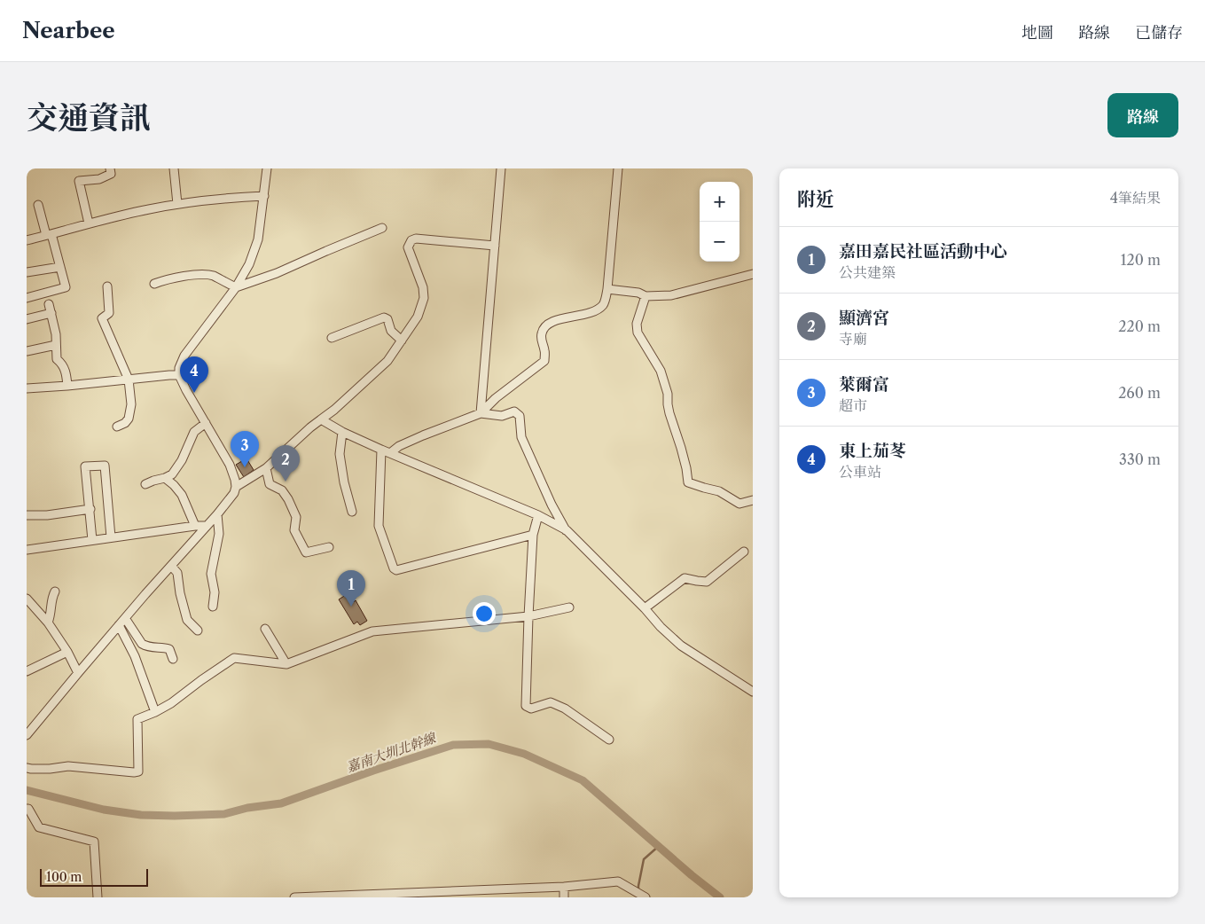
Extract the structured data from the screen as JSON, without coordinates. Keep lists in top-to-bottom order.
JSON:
{
  "water": ["嘉南大圳北幹線"],
  "scale_bar": "100 m",
  "page": {
    "header": "Nearbee",
    "nav": ["地圖", "路線", "已儲存"],
    "title": "交通資訊",
    "buttons": "路線",
    "heading": ["附近", "4筆結果"],
    "map_buttons": ["+", "−"],
    "list": [
      {
        "mark": "1",
        "name": "嘉田嘉民社區活動中心",
        "note": "公共建築",
        "value": "120 m"
      },
      {
        "mark": "2",
        "name": "顯濟宮",
        "note": "寺廟",
        "value": "220 m"
      },
      {
        "mark": "3",
        "name": "萊爾富",
        "note": "超市",
        "value": "260 m"
      },
      {
        "mark": "4",
        "name": "東上茄苳",
        "note": "公車站",
        "value": "330 m"
      }
    ],
    "pins": [
      "4",
      "3",
      "2",
      "1"
    ],
    "scale": "100 m"
  }
}
